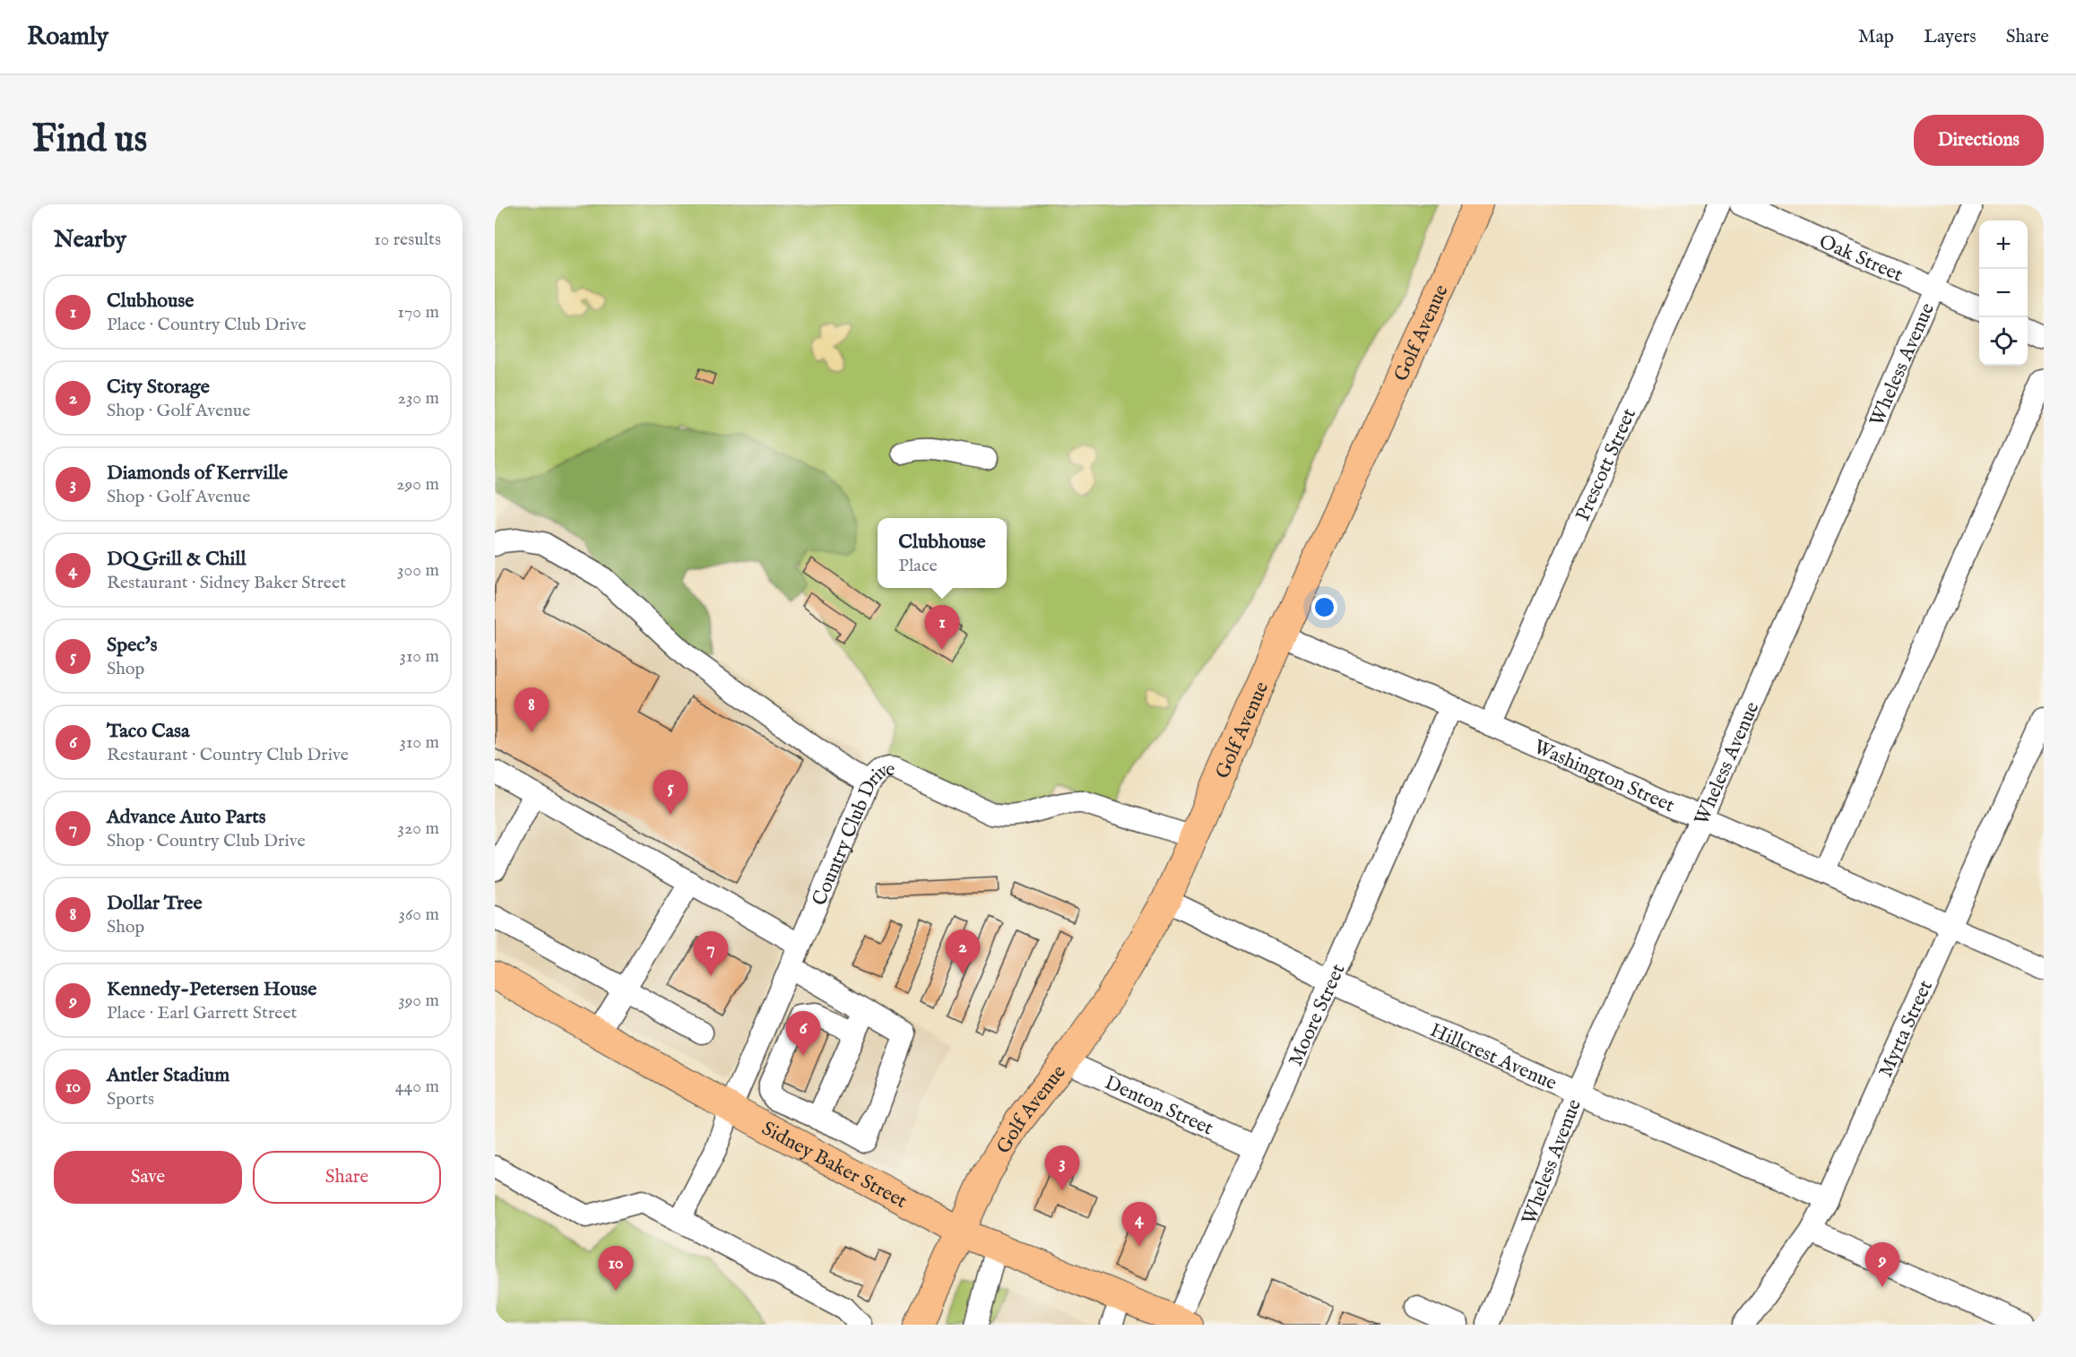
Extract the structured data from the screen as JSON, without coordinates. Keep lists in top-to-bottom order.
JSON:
{
  "streets": {
    "main road": ["Golf Avenue", "Sidney Baker Street"],
    "street": [
      "Oak Street",
      "Wheless Avenue",
      "Prescott Street",
      "Washington Street",
      "Country Club Drive",
      "Moore Street",
      "Myrta Street",
      "Hillcrest Avenue",
      "Denton Street"
    ]
  },
  "crossings": [
    ["Oak Street", "Wheless Avenue"],
    ["Golf Avenue", "Washington Street"],
    ["Golf Avenue", "Country Club Drive"],
    ["Golf Avenue", "Hillcrest Avenue"],
    ["Golf Avenue", "Denton Street"],
    ["Golf Avenue", "Sidney Baker Street"],
    ["Wheless Avenue", "Washington Street"],
    ["Wheless Avenue", "Hillcrest Avenue"],
    ["Prescott Street", "Washington Street"],
    ["Washington Street", "Moore Street"],
    ["Washington Street", "Myrta Street"],
    ["Country Club Drive", "Sidney Baker Street"],
    ["Moore Street", "Hillcrest Avenue"],
    ["Moore Street", "Denton Street"],
    ["Moore Street", "Sidney Baker Street"],
    ["Myrta Street", "Hillcrest Avenue"]
  ],
  "page": {
    "header": "Roamly",
    "nav": ["Map", "Layers", "Share"],
    "buttons": [
      "Directions",
      ["Save", "Share"]
    ],
    "title": "Find us",
    "heading": ["Nearby", "10 results"],
    "map_buttons": ["+", "−"],
    "list": [
      {
        "mark": "1",
        "name": "Clubhouse",
        "note": "Place · Country Club Drive",
        "value": "170 m"
      },
      {
        "mark": "2",
        "name": "City Storage",
        "note": "Shop · Golf Avenue",
        "value": "230 m"
      },
      {
        "mark": "3",
        "name": "Diamonds of Kerrville",
        "note": "Shop · Golf Avenue",
        "value": "290 m"
      },
      {
        "mark": "4",
        "name": "DQ Grill & Chill",
        "note": "Restaurant · Sidney Baker Street",
        "value": "300 m"
      },
      {
        "mark": "5",
        "name": "Spec's",
        "note": "Shop",
        "value": "310 m"
      },
      {
        "mark": "6",
        "name": "Taco Casa",
        "note": "Restaurant · Country Club Drive",
        "value": "310 m"
      },
      {
        "mark": "7",
        "name": "Advance Auto Parts",
        "note": "Shop · Country Club Drive",
        "value": "320 m"
      },
      {
        "mark": "8",
        "name": "Dollar Tree",
        "note": "Shop",
        "value": "360 m"
      },
      {
        "mark": "9",
        "name": "Kennedy-Petersen House",
        "note": "Place · Earl Garrett Street",
        "value": "390 m"
      },
      {
        "mark": "10",
        "name": "Antler Stadium",
        "note": "Sports",
        "value": "440 m"
      }
    ],
    "popup": ["Clubhouse", "Place"],
    "pins": [
      "1",
      "8",
      "5",
      "2",
      "7",
      "6",
      "3",
      "4",
      "9",
      "10"
    ]
  }
}
